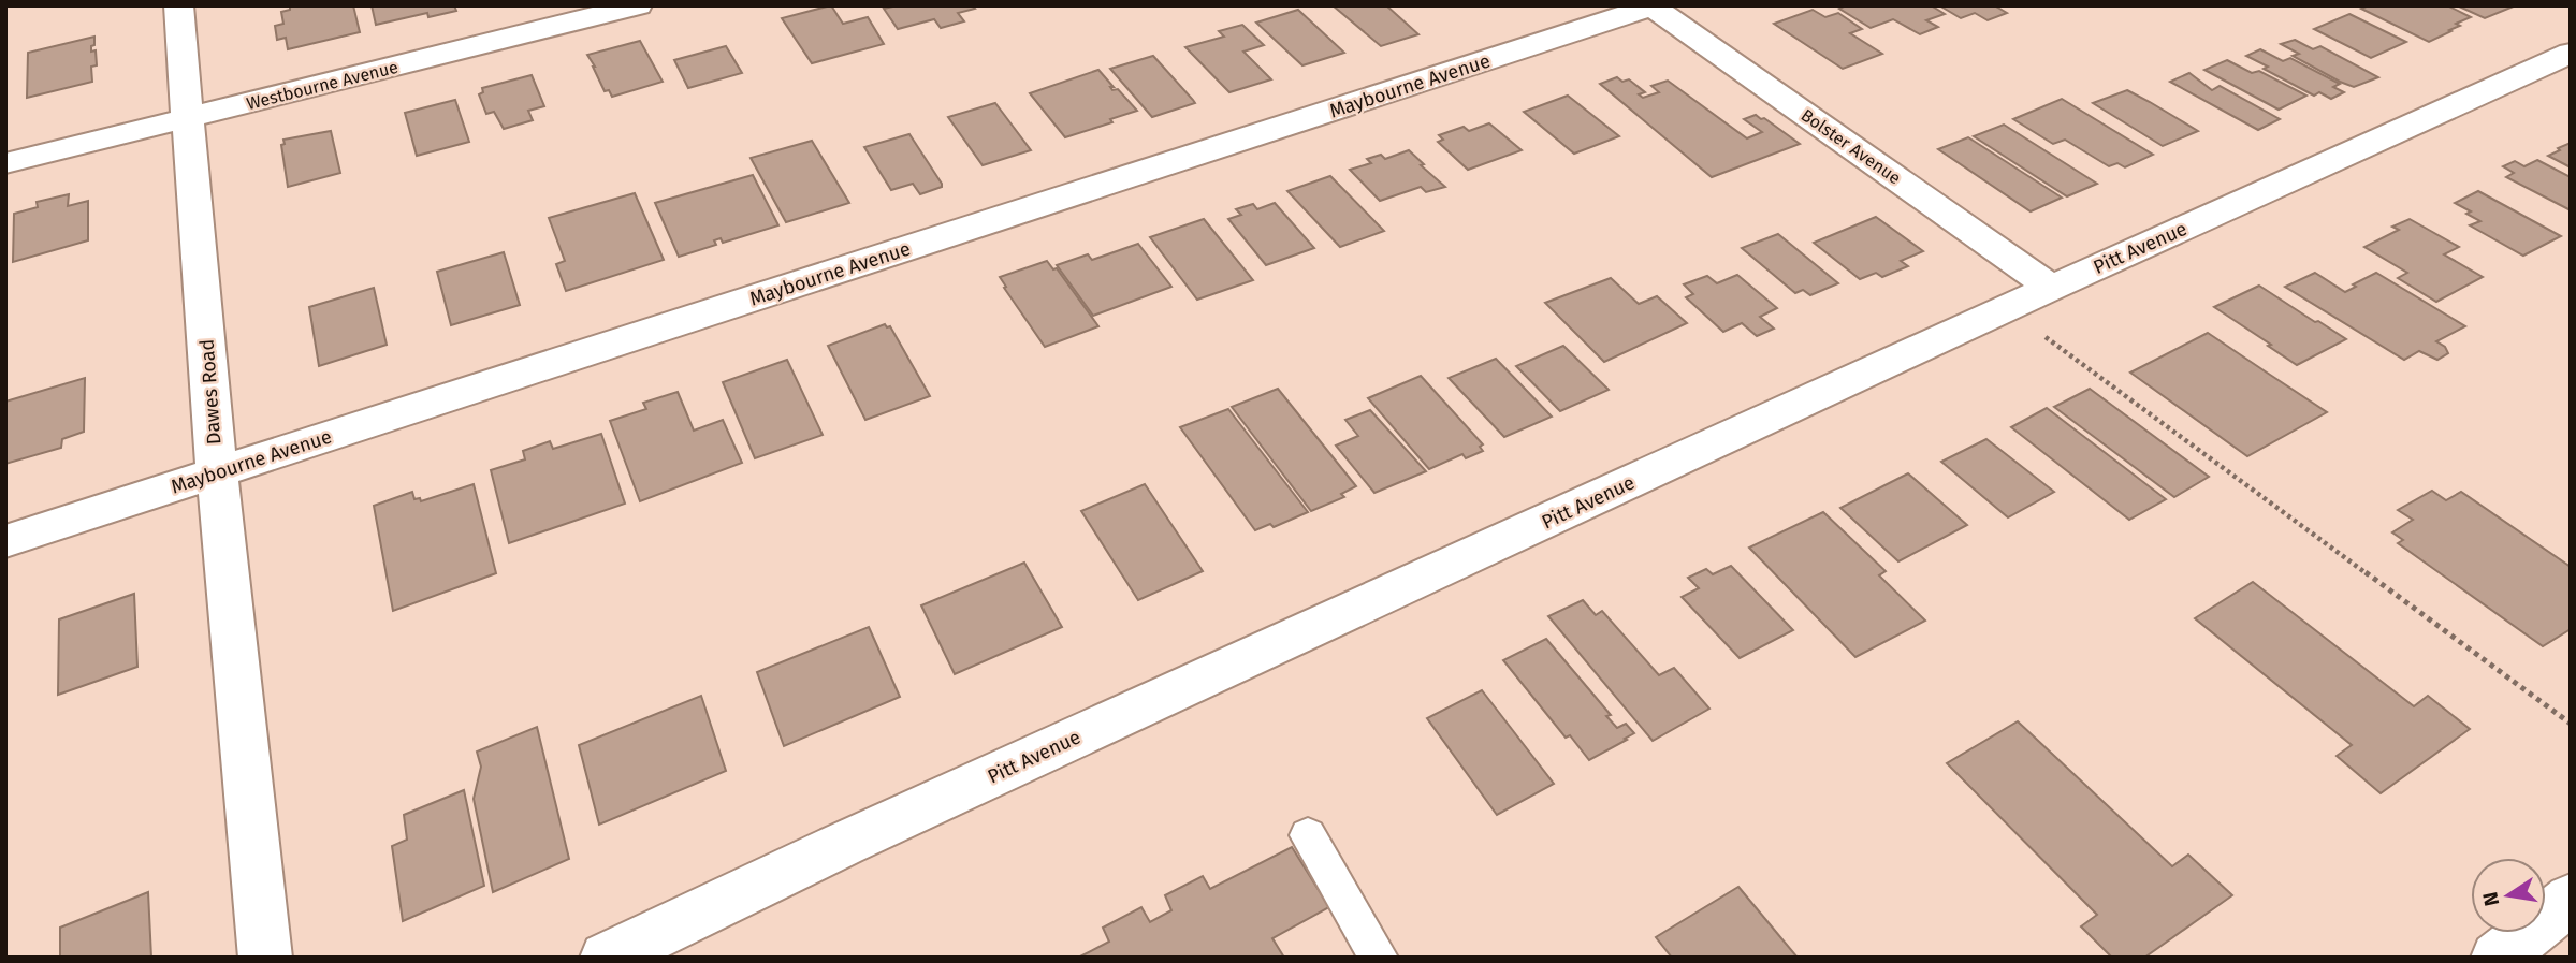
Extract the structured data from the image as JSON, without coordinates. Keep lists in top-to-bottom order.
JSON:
{
  "streets": {
    "street": [
      "Westbourne Avenue",
      "Maybourne Avenue",
      "Bolster Avenue",
      "Pitt Avenue",
      "Dawes Road"
    ]
  },
  "crossings": [
    ["Westbourne Avenue", "Dawes Road"],
    ["Maybourne Avenue", "Bolster Avenue"],
    ["Maybourne Avenue", "Dawes Road"],
    ["Bolster Avenue", "Pitt Avenue"]
  ],
  "north": "left"
}
